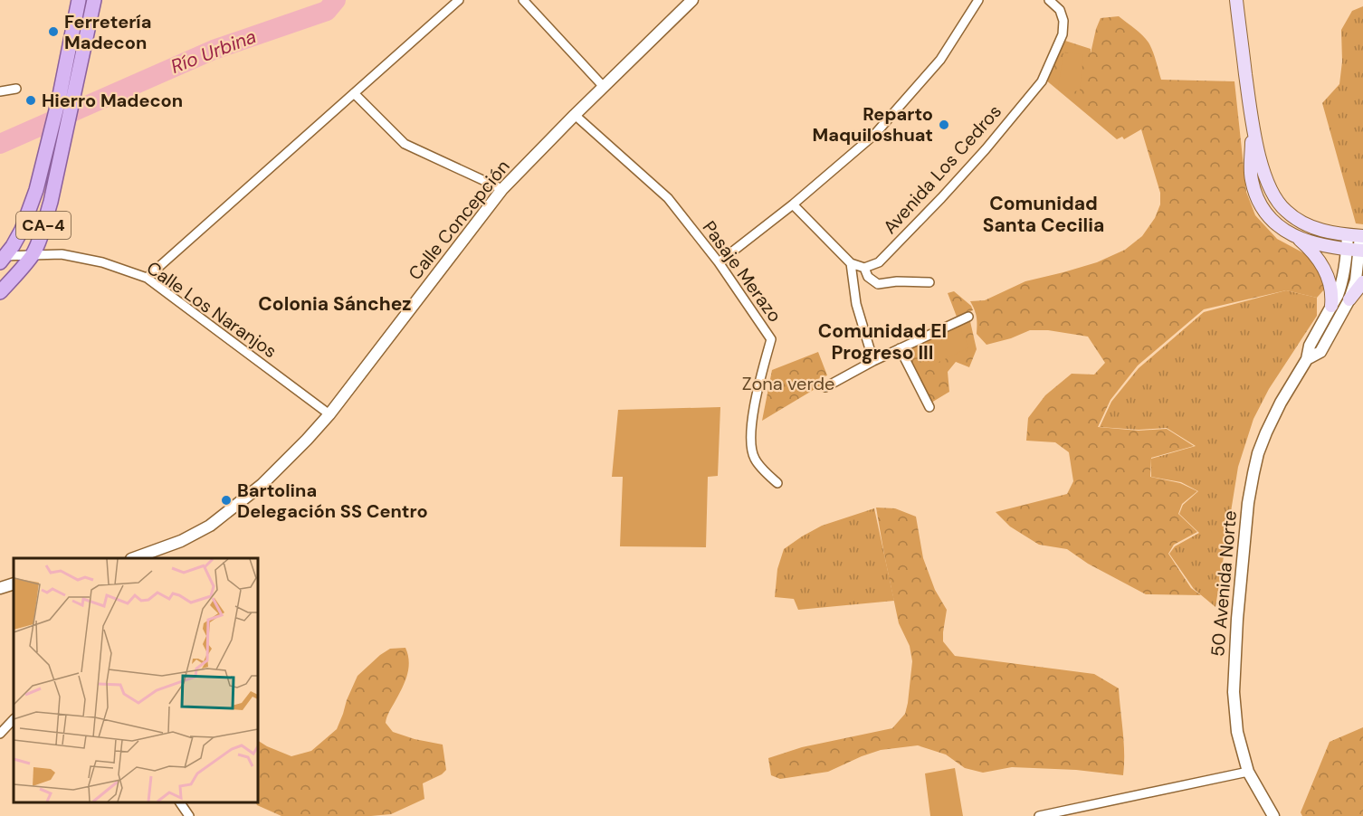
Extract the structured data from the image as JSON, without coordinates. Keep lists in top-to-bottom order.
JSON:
{
  "streets": {
    "main road": ["CA-4"],
    "street": [
      "Avenida Los Cedros",
      "Calle Concepción",
      "Pasaje Merazo",
      "Calle Los Naranjos",
      "50 Avenida Norte"
    ]
  },
  "crossings": [
    ["Calle Concepción", "Pasaje Merazo"],
    ["Calle Concepción", "Calle Los Naranjos"],
    ["CA-4", "Calle Los Naranjos"]
  ],
  "districts": ["Comunidad Santa Cecilia", "Colonia Sánchez", "Comunidad El Progreso III"],
  "water": ["Río Urbina"],
  "parks": ["Zona verde"],
  "places": [
    "Ferretería Madecon",
    "Hierro Madecon",
    "Reparto Maquiloshuat",
    "Bartolina Delegación SS Centro"
  ]
}
